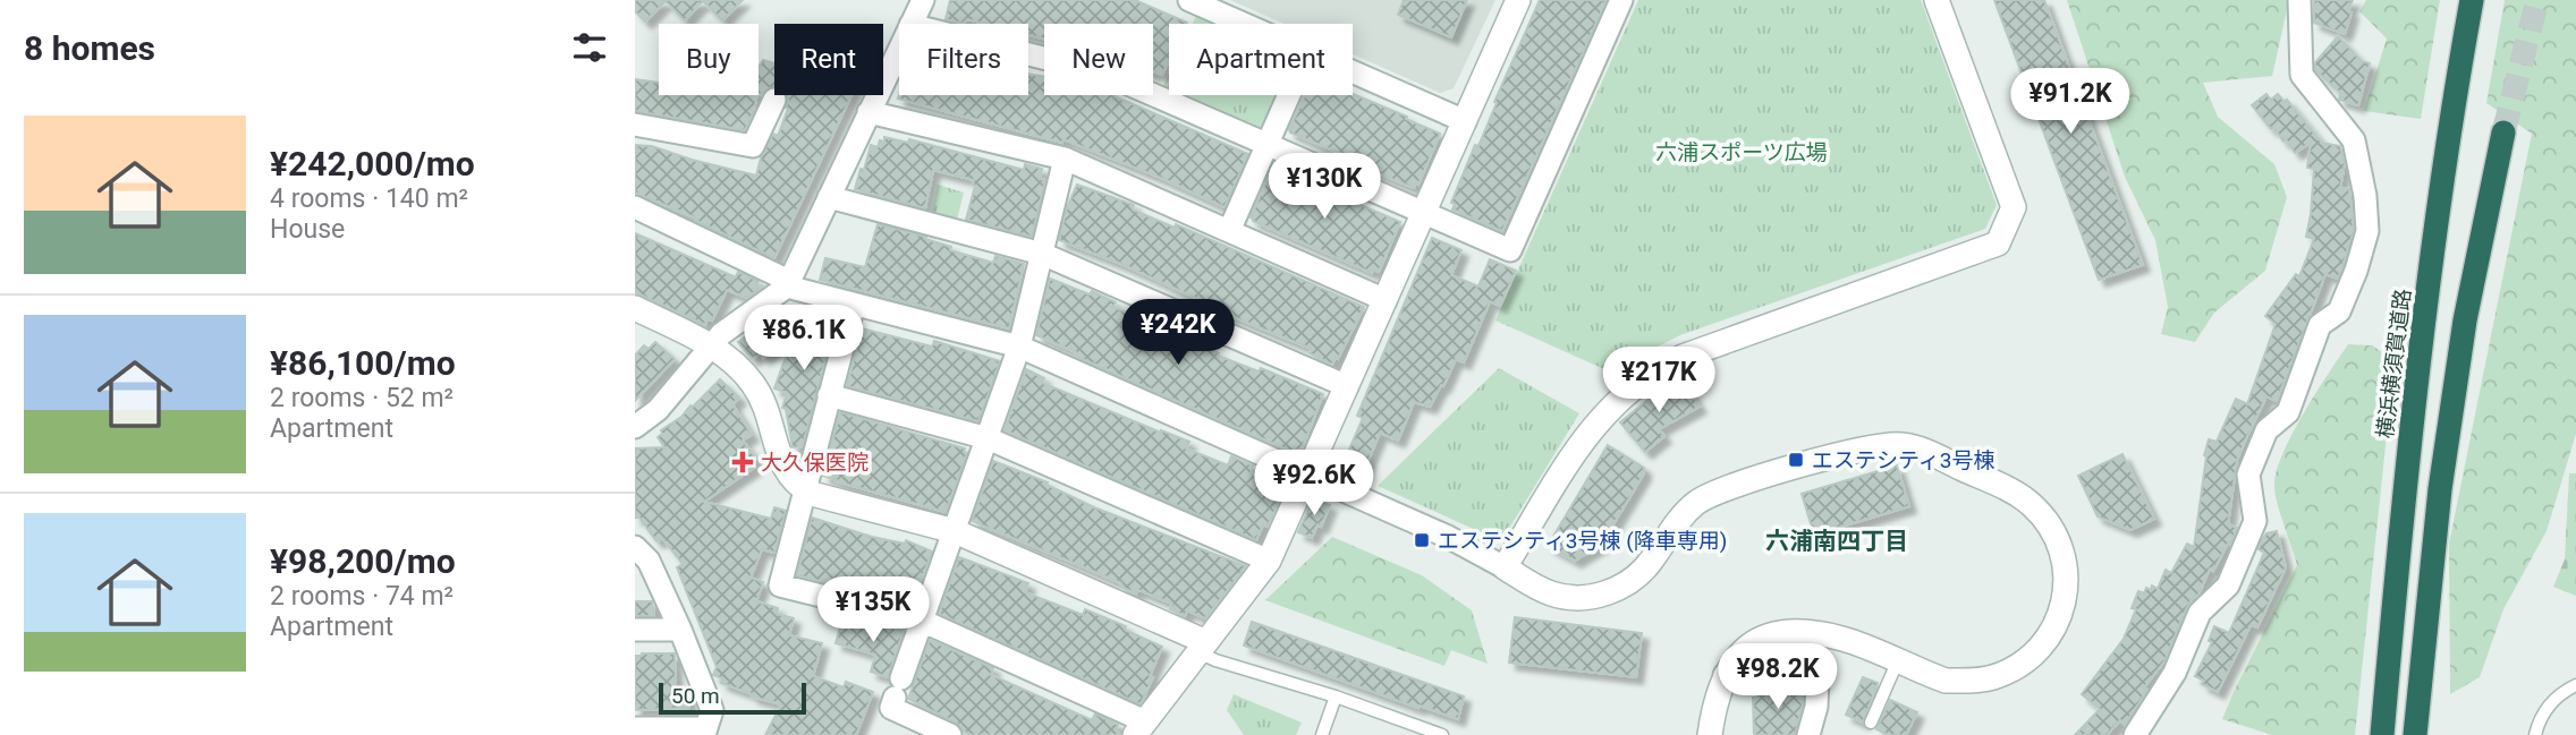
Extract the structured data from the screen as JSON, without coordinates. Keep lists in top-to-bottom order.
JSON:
{
  "streets": {
    "highway": ["横浜横須賀道路"]
  },
  "districts": ["六浦南四丁目"],
  "parks": ["六浦スポーツ広場"],
  "places": {
    "transit": ["エステシティ3号棟", "エステシティ3号棟 (降車専用)"],
    "health": ["大久保医院"]
  },
  "scale_bar": "50 m",
  "page": {
    "heading": "8 homes",
    "chip": [
      "Buy",
      "Rent",
      "Filters",
      "New",
      "Apartment"
    ],
    "price": [
      "¥91.2K",
      "¥130K",
      "¥242K",
      "¥86.1K",
      "¥217K",
      "¥92.6K",
      "¥135K",
      "¥98.2K"
    ],
    "list": [
      {
        "name": "¥242,000/mo",
        "note": "4 rooms · 140 m² · House"
      },
      {
        "name": "¥86,100/mo",
        "note": "2 rooms · 52 m² · Apartment"
      },
      {
        "name": "¥98,200/mo",
        "note": "2 rooms · 74 m² · Apartment"
      }
    ],
    "scale": "50 m"
  }
}
